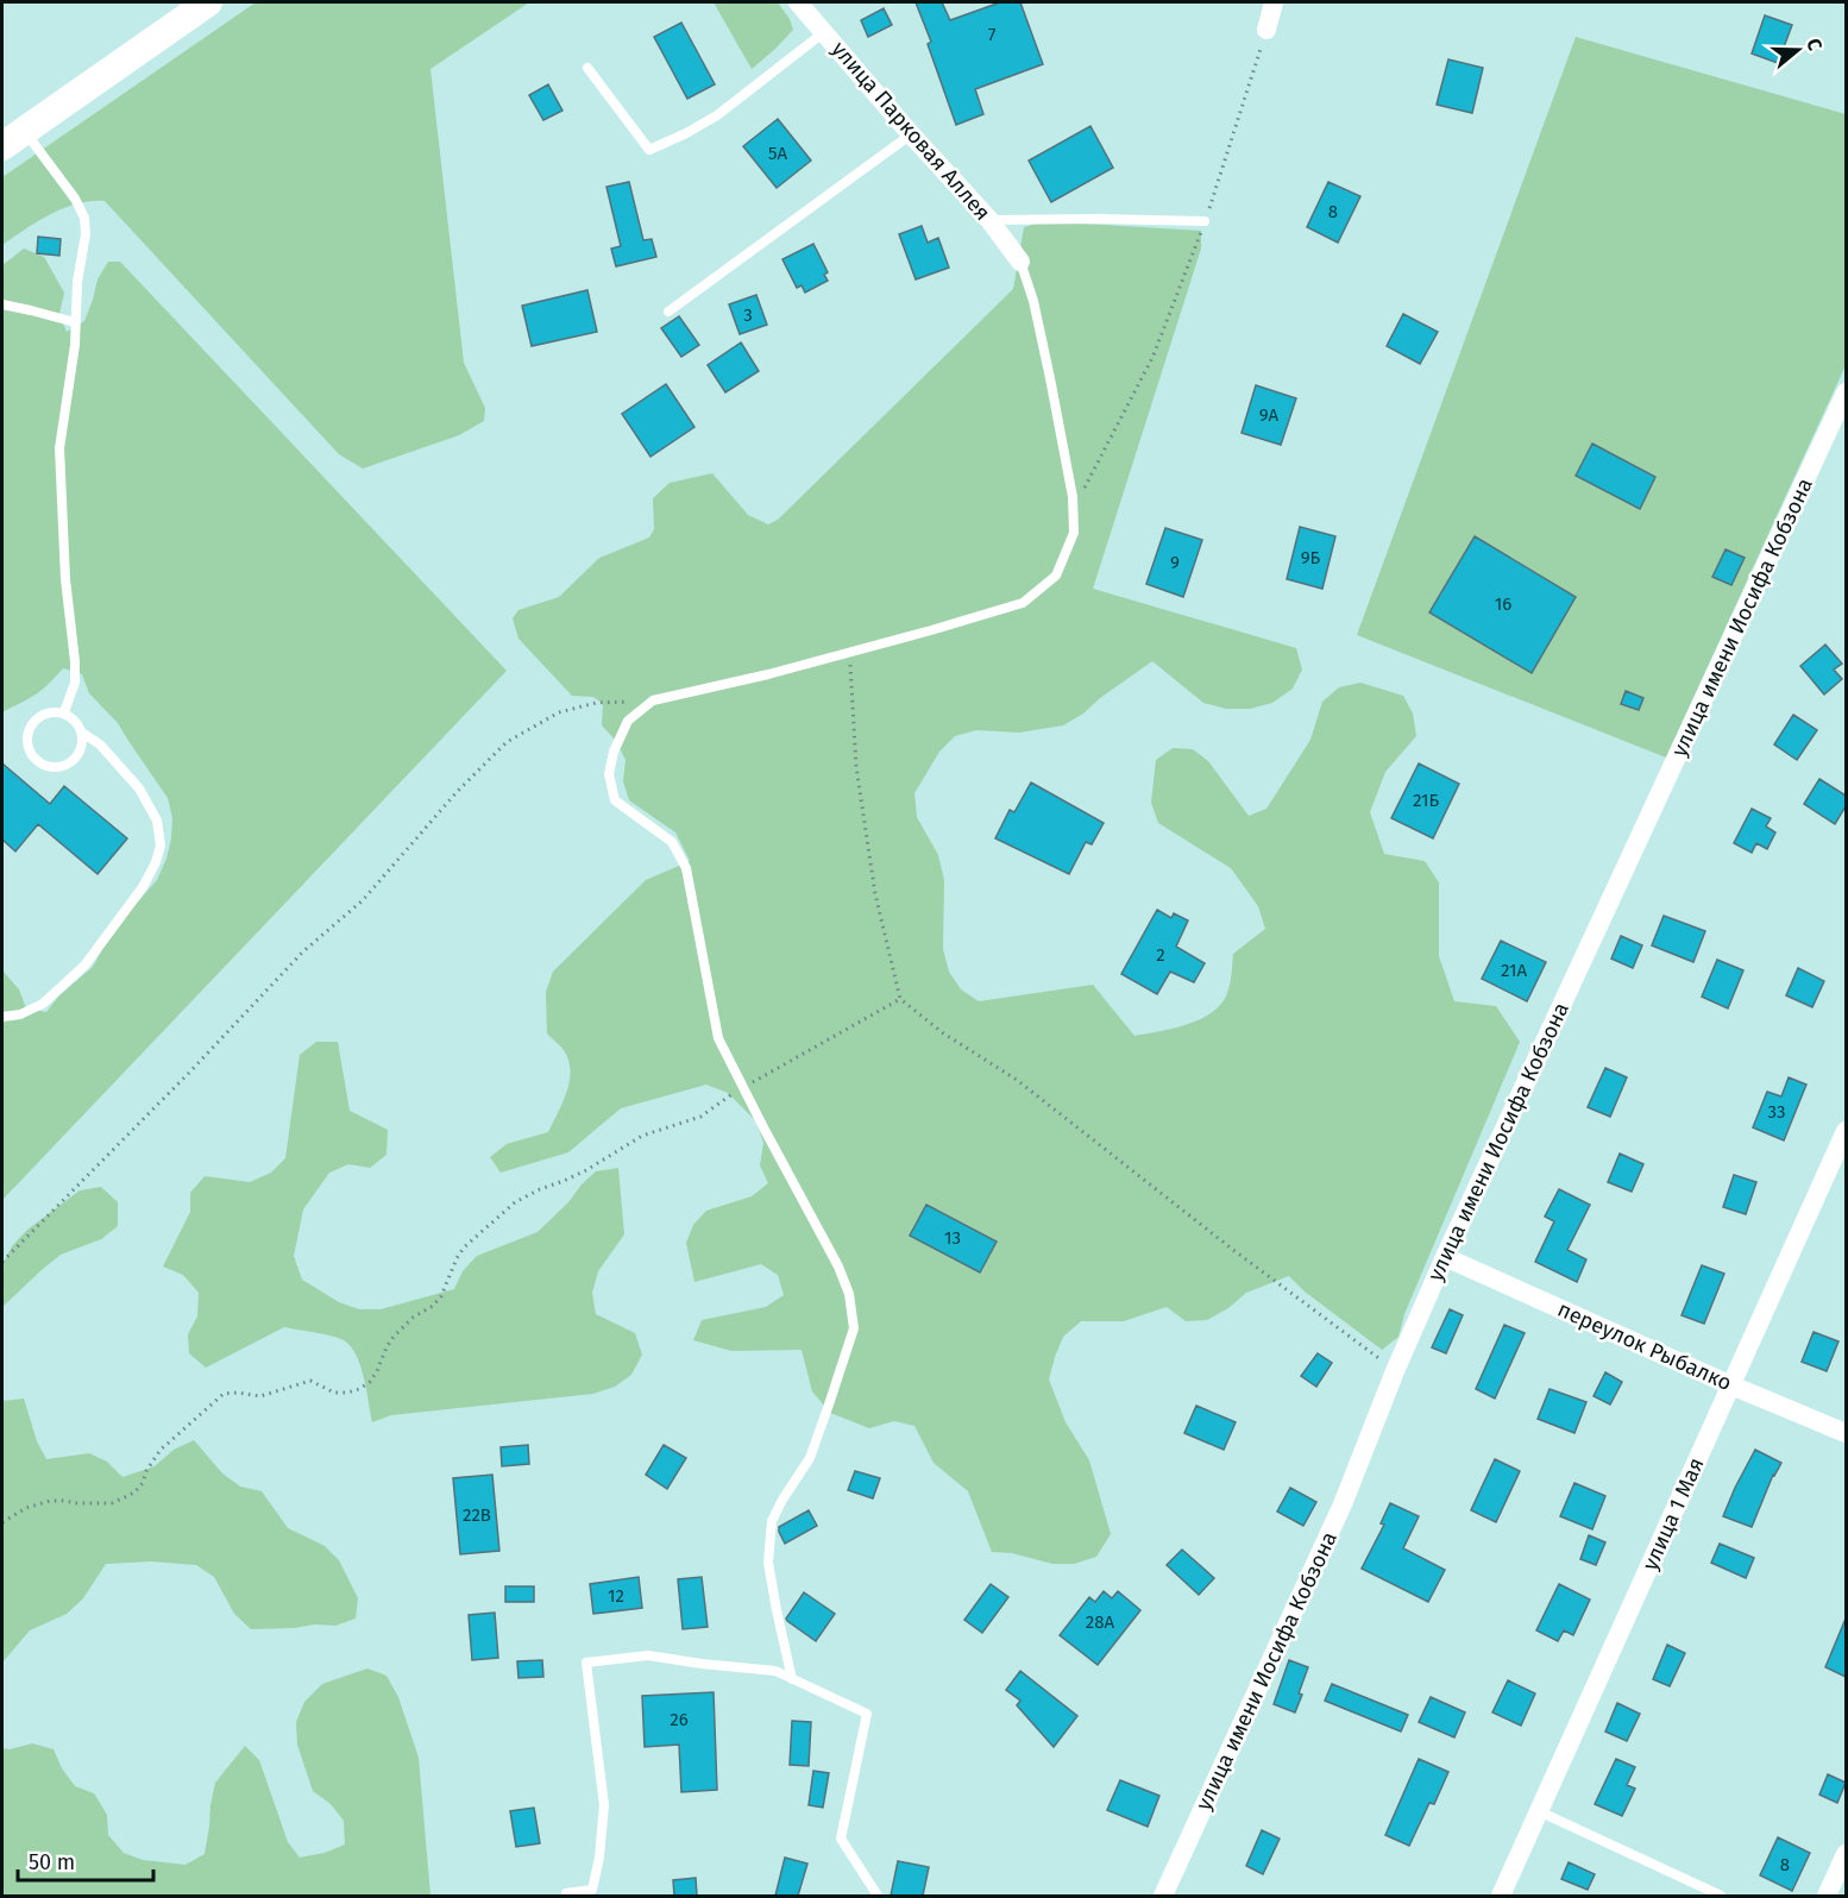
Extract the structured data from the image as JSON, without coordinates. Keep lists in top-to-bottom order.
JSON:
{
  "streets": {
    "street": [
      "улица Парковая Аллея",
      "улица имени Иосифа Кобзона",
      "переулок Рыбалко",
      "улица 1 Мая"
    ]
  },
  "crossings": [
    ["улица имени Иосифа Кобзона", "переулок Рыбалко"],
    ["переулок Рыбалко", "улица 1 Мая"]
  ],
  "house_numbers": [
    "7",
    "5А",
    "8",
    "3",
    "9А",
    "9Б",
    "9",
    "16",
    "21Б",
    "2",
    "21А",
    "33",
    "13",
    "22В",
    "12",
    "28А",
    "26",
    "8"
  ],
  "scale_bar": "50 m",
  "north": "right"
}
